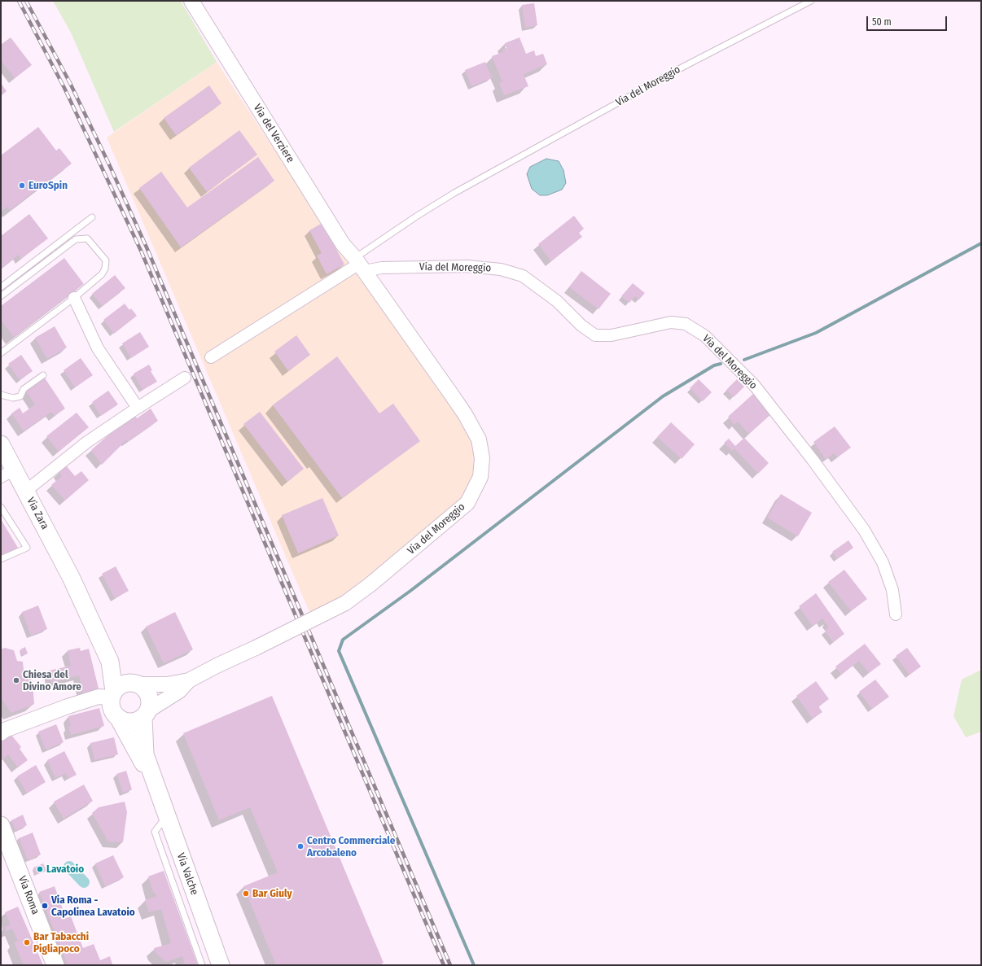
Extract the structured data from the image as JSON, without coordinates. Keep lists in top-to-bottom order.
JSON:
{
  "streets": {
    "main road": ["Via Zara", "Via Valche", "Via Roma"],
    "street": ["Via del Moreggio", "Via del Verziere"]
  },
  "crossings": [
    ["Via del Moreggio", "Via del Verziere"],
    ["Via del Moreggio", "Via Zara"],
    ["Via del Moreggio", "Via Valche"],
    ["Via Zara", "Via Valche"]
  ],
  "places": [
    "EuroSpin",
    "Chiesa del Divino Amore",
    "Centro Commerciale Arcobaleno",
    "Lavatoio",
    "Bar Giuly",
    "Via Roma - Capolinea Lavatoio",
    "Bar Tabacchi Pigliapoco"
  ],
  "scale_bar": "50 m"
}
